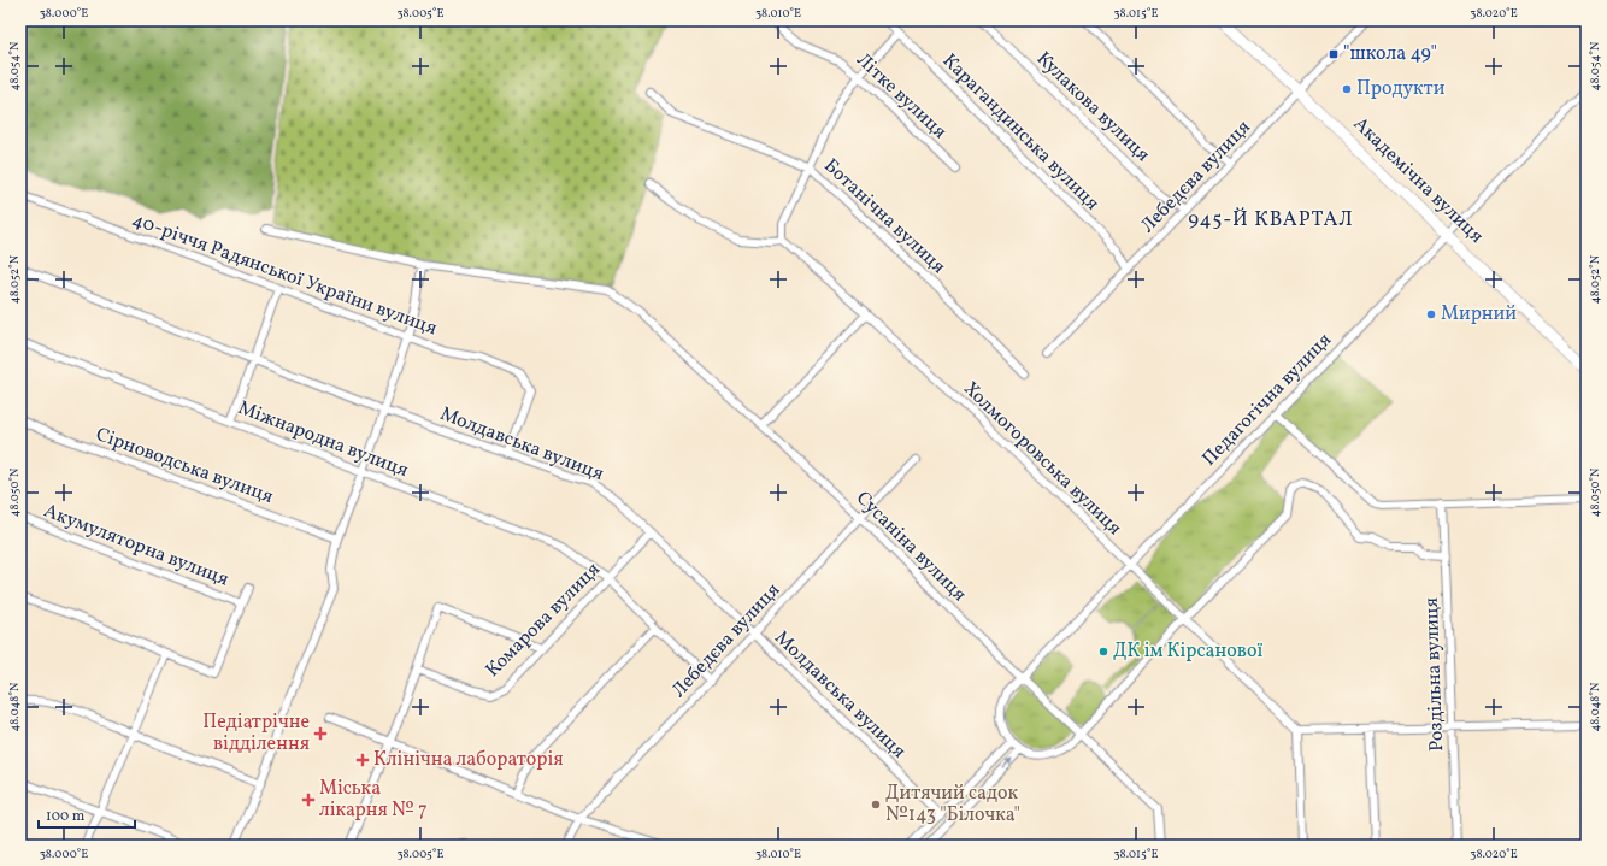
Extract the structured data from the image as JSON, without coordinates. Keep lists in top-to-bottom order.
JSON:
{
  "streets": {
    "main road": ["Академічна вулиця"],
    "street": [
      "Літке вулиця",
      "Кулакова вулиця",
      "Карагандинська вулиця",
      "Лебедєва вулиця",
      "Ботанічна вулиця",
      "40-річчя Радянської України вулиця",
      "Педагогічна вулиця",
      "Міжнародна вулиця",
      "Молдавська вулиця",
      "Холмогоровська вулиця",
      "Сірноводська вулиця",
      "Акумуляторна вулиця",
      "Сусаніна вулиця",
      "Комарова вулиця",
      "Роздільна вулиця"
    ]
  },
  "crossings": [
    ["Кулакова вулиця", "Лебедєва вулиця"],
    ["Карагандинська вулиця", "Лебедєва вулиця"],
    ["Лебедєва вулиця", "Академічна вулиця"],
    ["Лебедєва вулиця", "Міжнародна вулиця"],
    ["Лебедєва вулиця", "Молдавська вулиця"],
    ["Лебедєва вулиця", "Сусаніна вулиця"],
    ["Академічна вулиця", "Педагогічна вулиця"],
    ["40-річчя Радянської України вулиця", "Молдавська вулиця"],
    ["Педагогічна вулиця", "Холмогоровська вулиця"],
    ["Педагогічна вулиця", "Сусаніна вулиця"],
    ["Міжнародна вулиця", "Комарова вулиця"],
    ["Молдавська вулиця", "Комарова вулиця"]
  ],
  "districts": ["945-Й КВАРТАЛ"],
  "places": {
    "transit": ["\"школа 49\""],
    "other": [
      "Продукти",
      "Мирний",
      "ДК ім Кірсанової",
      "Дитячий садок №143 \"Білочка\""
    ],
    "health": ["Педіатрічне відділення", "Клінічна лабораторія", "Міська лікарня № 7"]
  },
  "scale_bar": "100 m",
  "coordinates": [
    "38.000°E",
    "38.005°E",
    "38.010°E",
    "38.015°E",
    "38.020°E",
    "48.054°N",
    "48.052°N",
    "48.050°N",
    "48.048°N"
  ]
}
